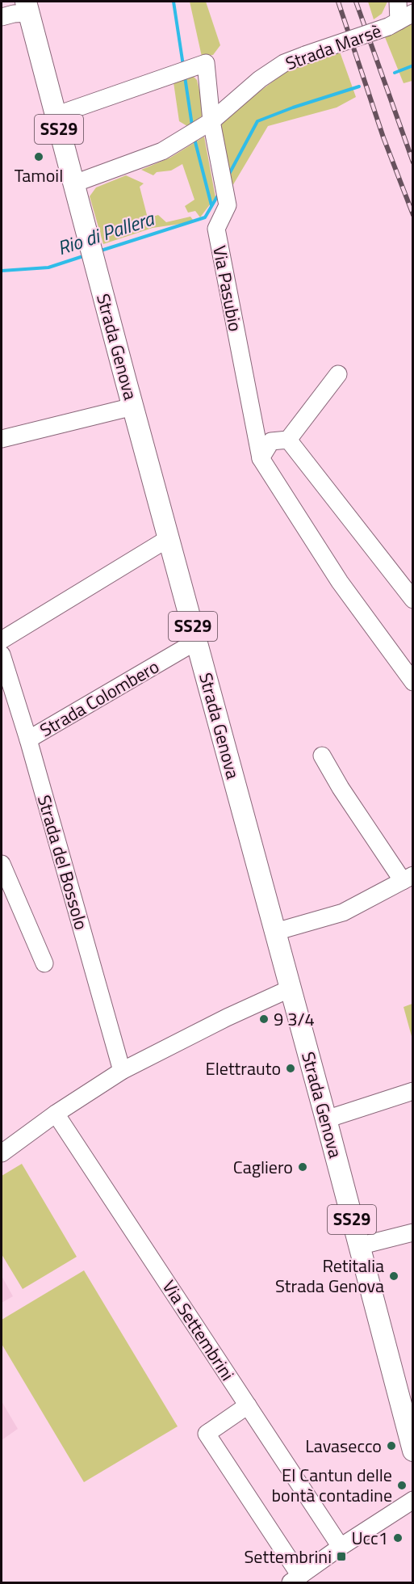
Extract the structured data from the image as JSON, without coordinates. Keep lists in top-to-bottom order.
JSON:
{
  "streets": {
    "main road": ["SS29", "Strada Genova"],
    "street": [
      "Strada Marsè",
      "Via Pasubio",
      "Strada Colombero",
      "Strada del Bossolo",
      "Via Settembrini"
    ]
  },
  "crossings": [
    ["Strada Marsè", "Via Pasubio"],
    ["Strada Marsè", "Strada Genova"],
    ["Strada Genova", "Strada Colombero"],
    ["Strada Colombero", "Strada del Bossolo"]
  ],
  "water": ["Rio di Pallera"],
  "places": {
    "other": [
      "Tamoil",
      "9 3/4",
      "Elettrauto",
      "Cagliero",
      "Retitalia Strada Genova",
      "Lavasecco",
      "El Cantun delle bontà contadine",
      "Ucc1"
    ],
    "transit": ["Settembrini"]
  }
}
